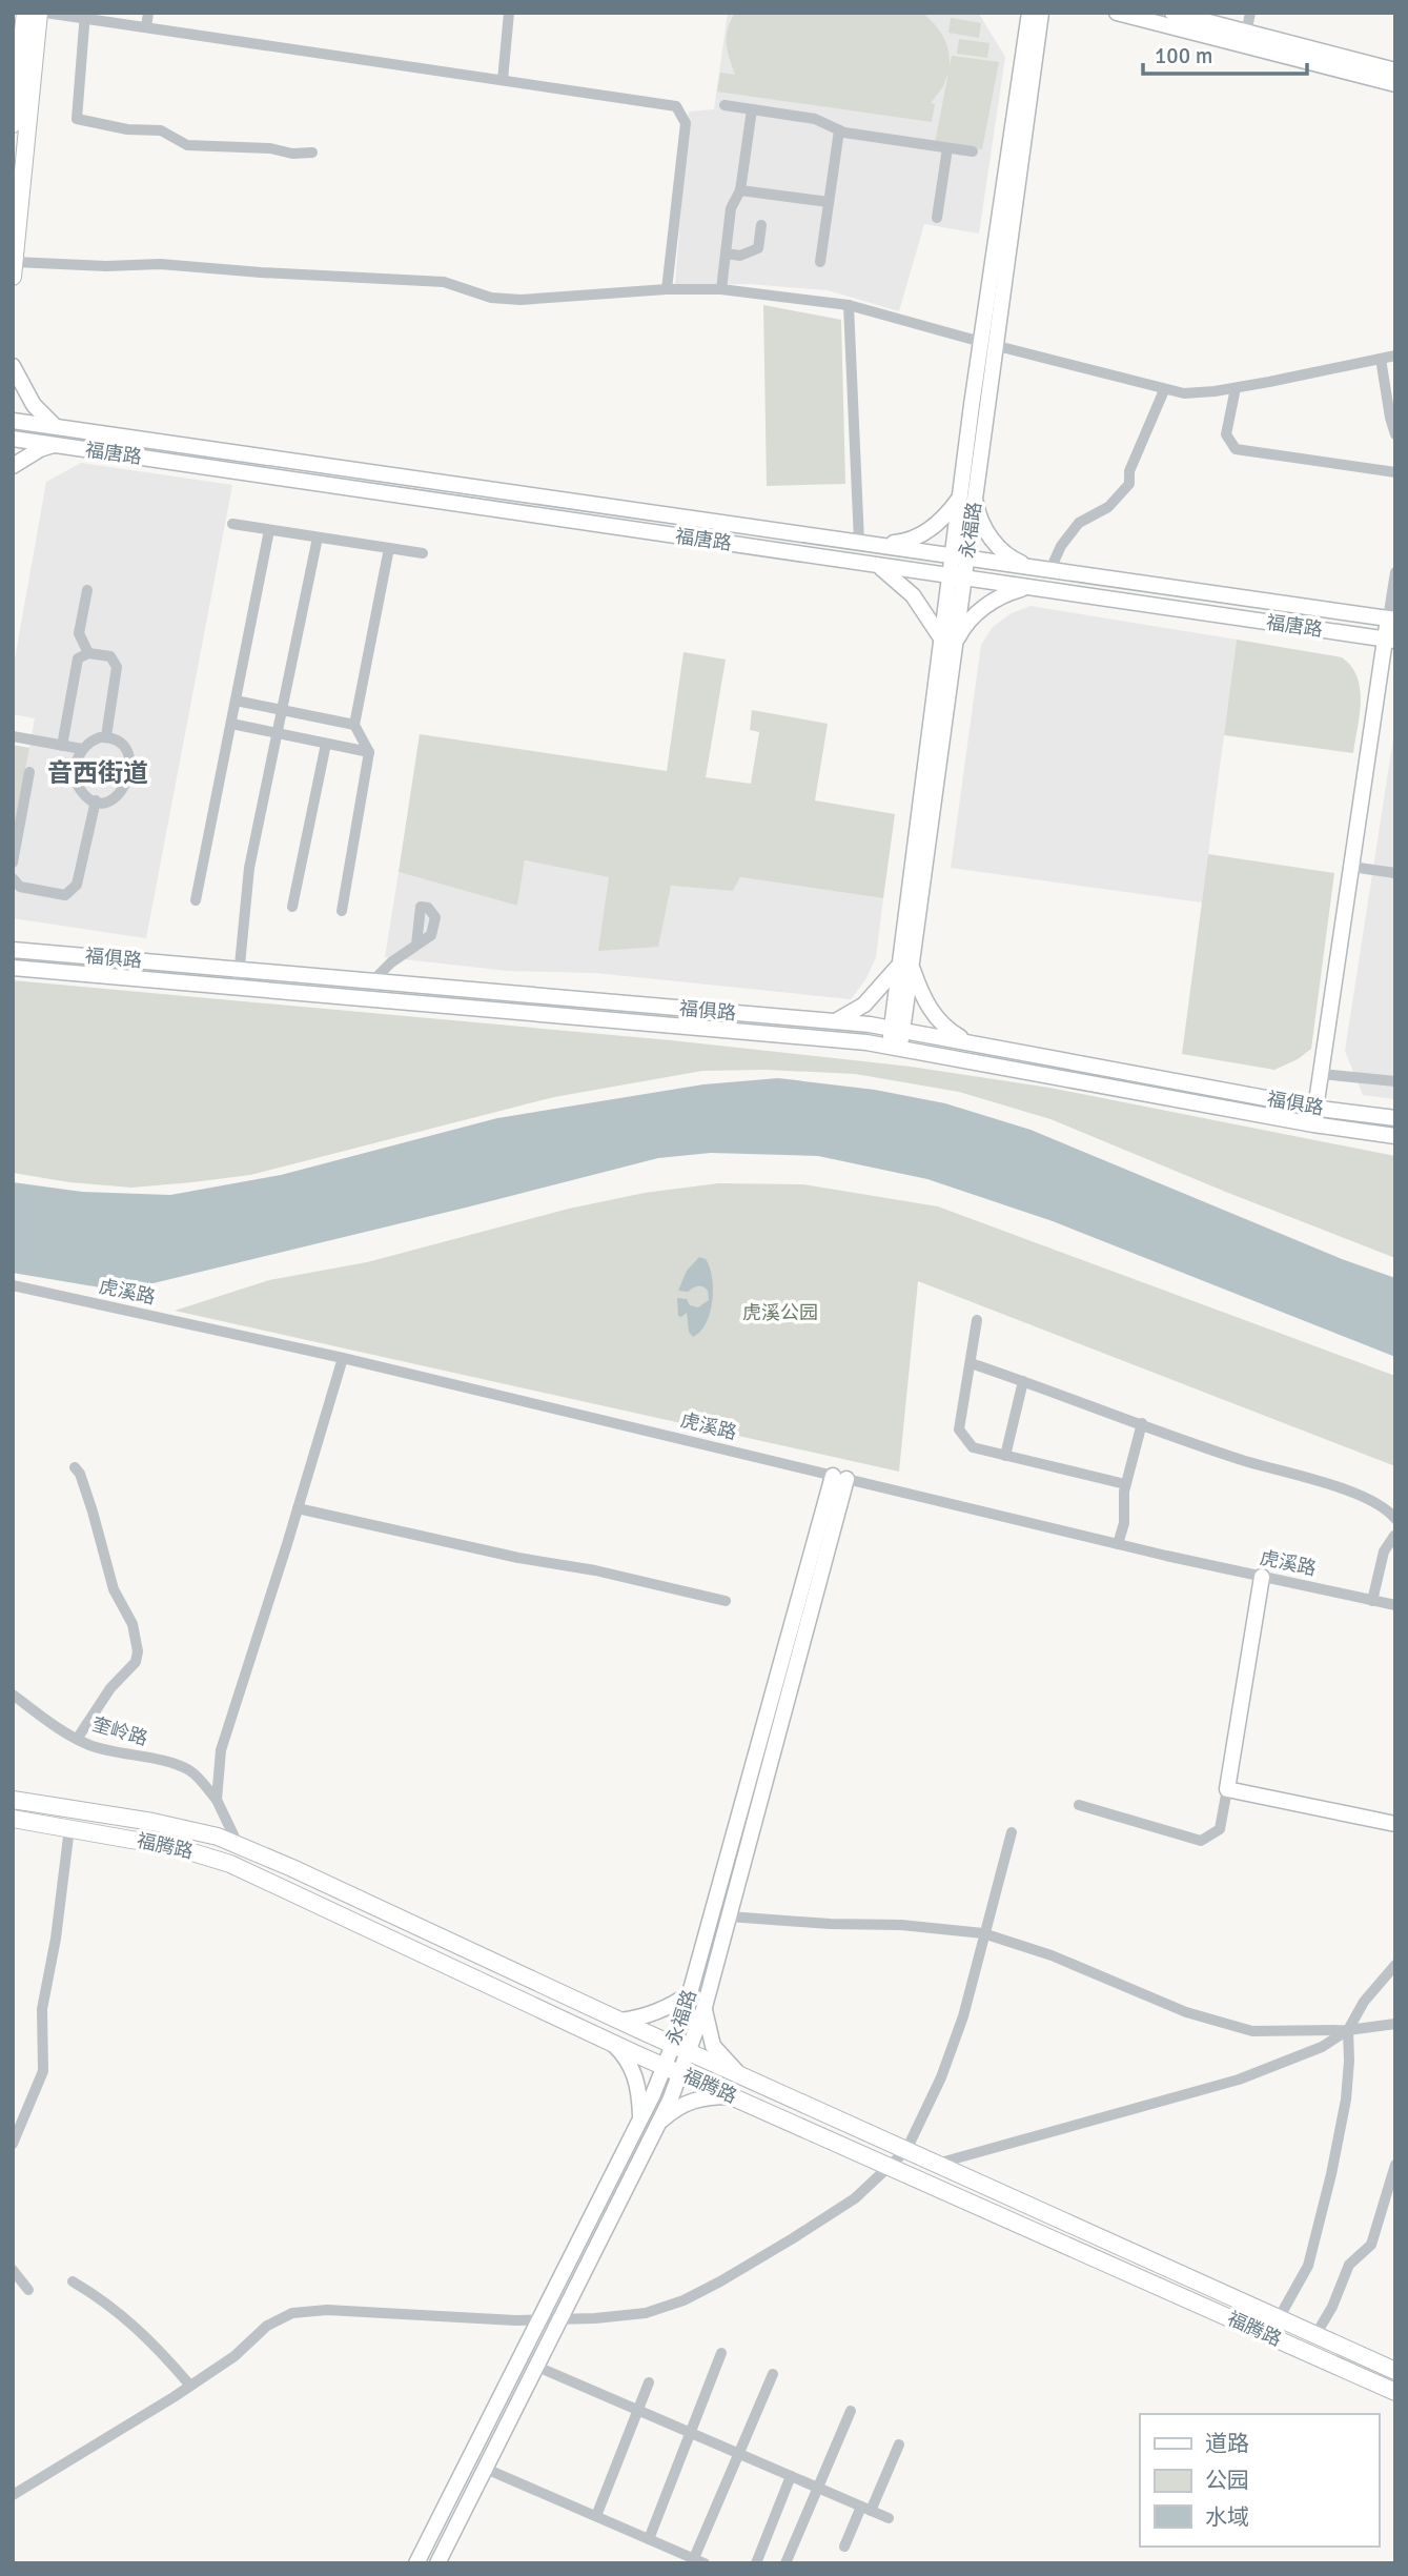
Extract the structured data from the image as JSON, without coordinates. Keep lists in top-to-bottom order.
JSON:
{
  "streets": {
    "main road": ["福腾路"],
    "street": [
      "福唐路",
      "永福路",
      "福俱路",
      "虎溪路",
      "奎岭路"
    ]
  },
  "crossings": [
    ["福唐路", "永福路"],
    ["永福路", "福俱路"],
    ["永福路", "虎溪路"],
    ["永福路", "福腾路"],
    ["奎岭路", "福腾路"]
  ],
  "districts": ["音西街道"],
  "parks": ["虎溪公园"],
  "legend": ["道路", "公园", "水域"],
  "scale_bar": "100 m"
}
